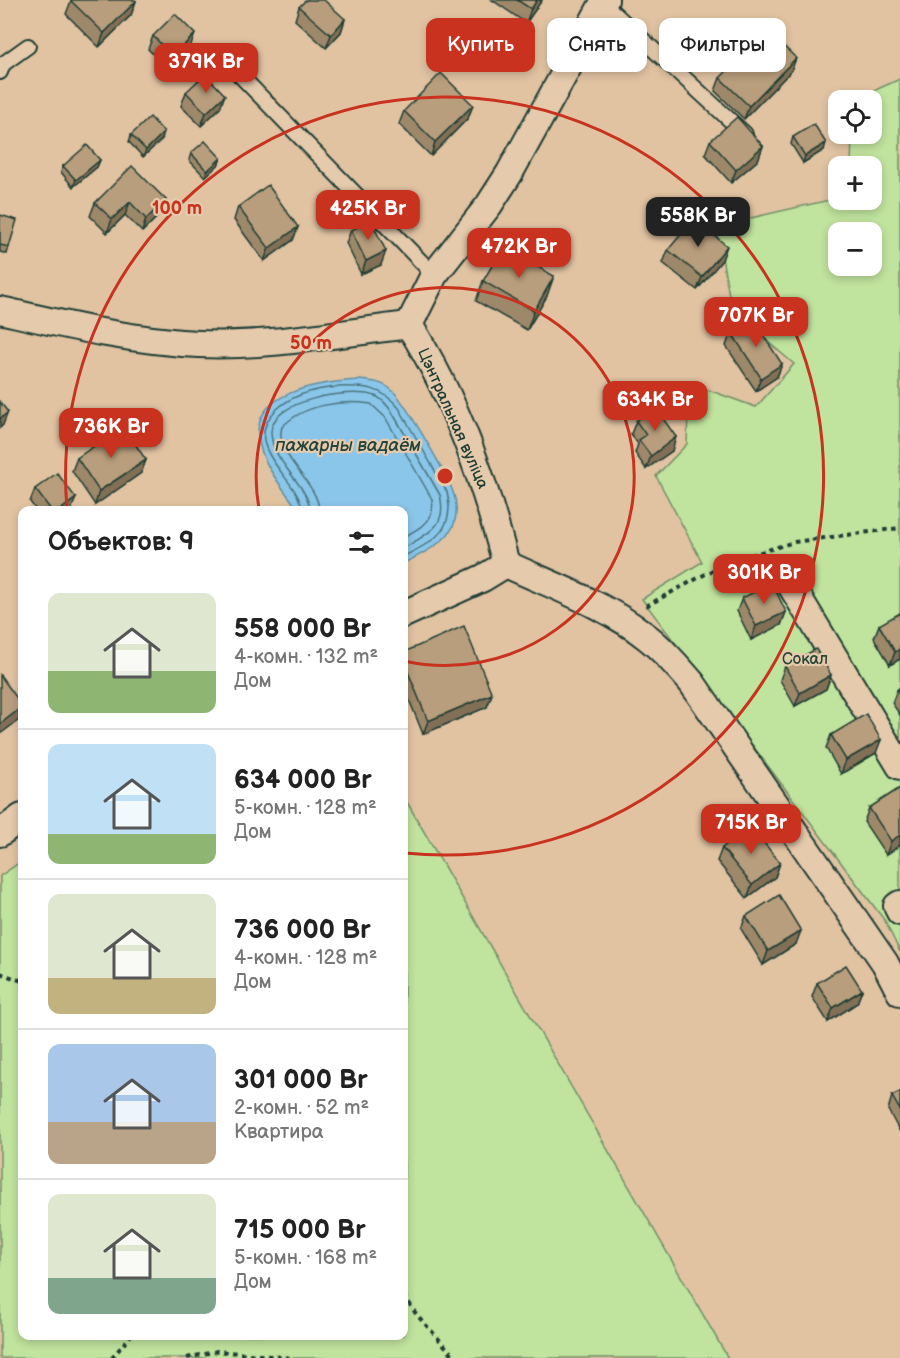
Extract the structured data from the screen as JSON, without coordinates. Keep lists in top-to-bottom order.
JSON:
{
  "streets": {
    "street": ["Цэнтральная вуліца"]
  },
  "water": ["пажарны вадаём"],
  "parks": ["Сокал"],
  "page": {
    "chip": ["Купить", "Снять", "Фильтры"],
    "price": [
      "379K Br",
      "425K Br",
      "558K Br",
      "472K Br",
      "707K Br",
      "634K Br",
      "736K Br",
      "301K Br",
      "715K Br"
    ],
    "map_buttons": ["+", "−"],
    "heading": "Объектов: 9",
    "list": [
      {
        "name": "558 000 Br",
        "note": "4-комн. · 132 m² · Дом"
      },
      {
        "name": "634 000 Br",
        "note": "5-комн. · 128 m² · Дом"
      },
      {
        "name": "736 000 Br",
        "note": "4-комн. · 128 m² · Дом"
      },
      {
        "name": "301 000 Br",
        "note": "2-комн. · 52 m² · Квартира"
      },
      {
        "name": "715 000 Br",
        "note": "5-комн. · 168 m² · Дом"
      }
    ]
  },
  "rings": ["100 m", "50 m"]
}
